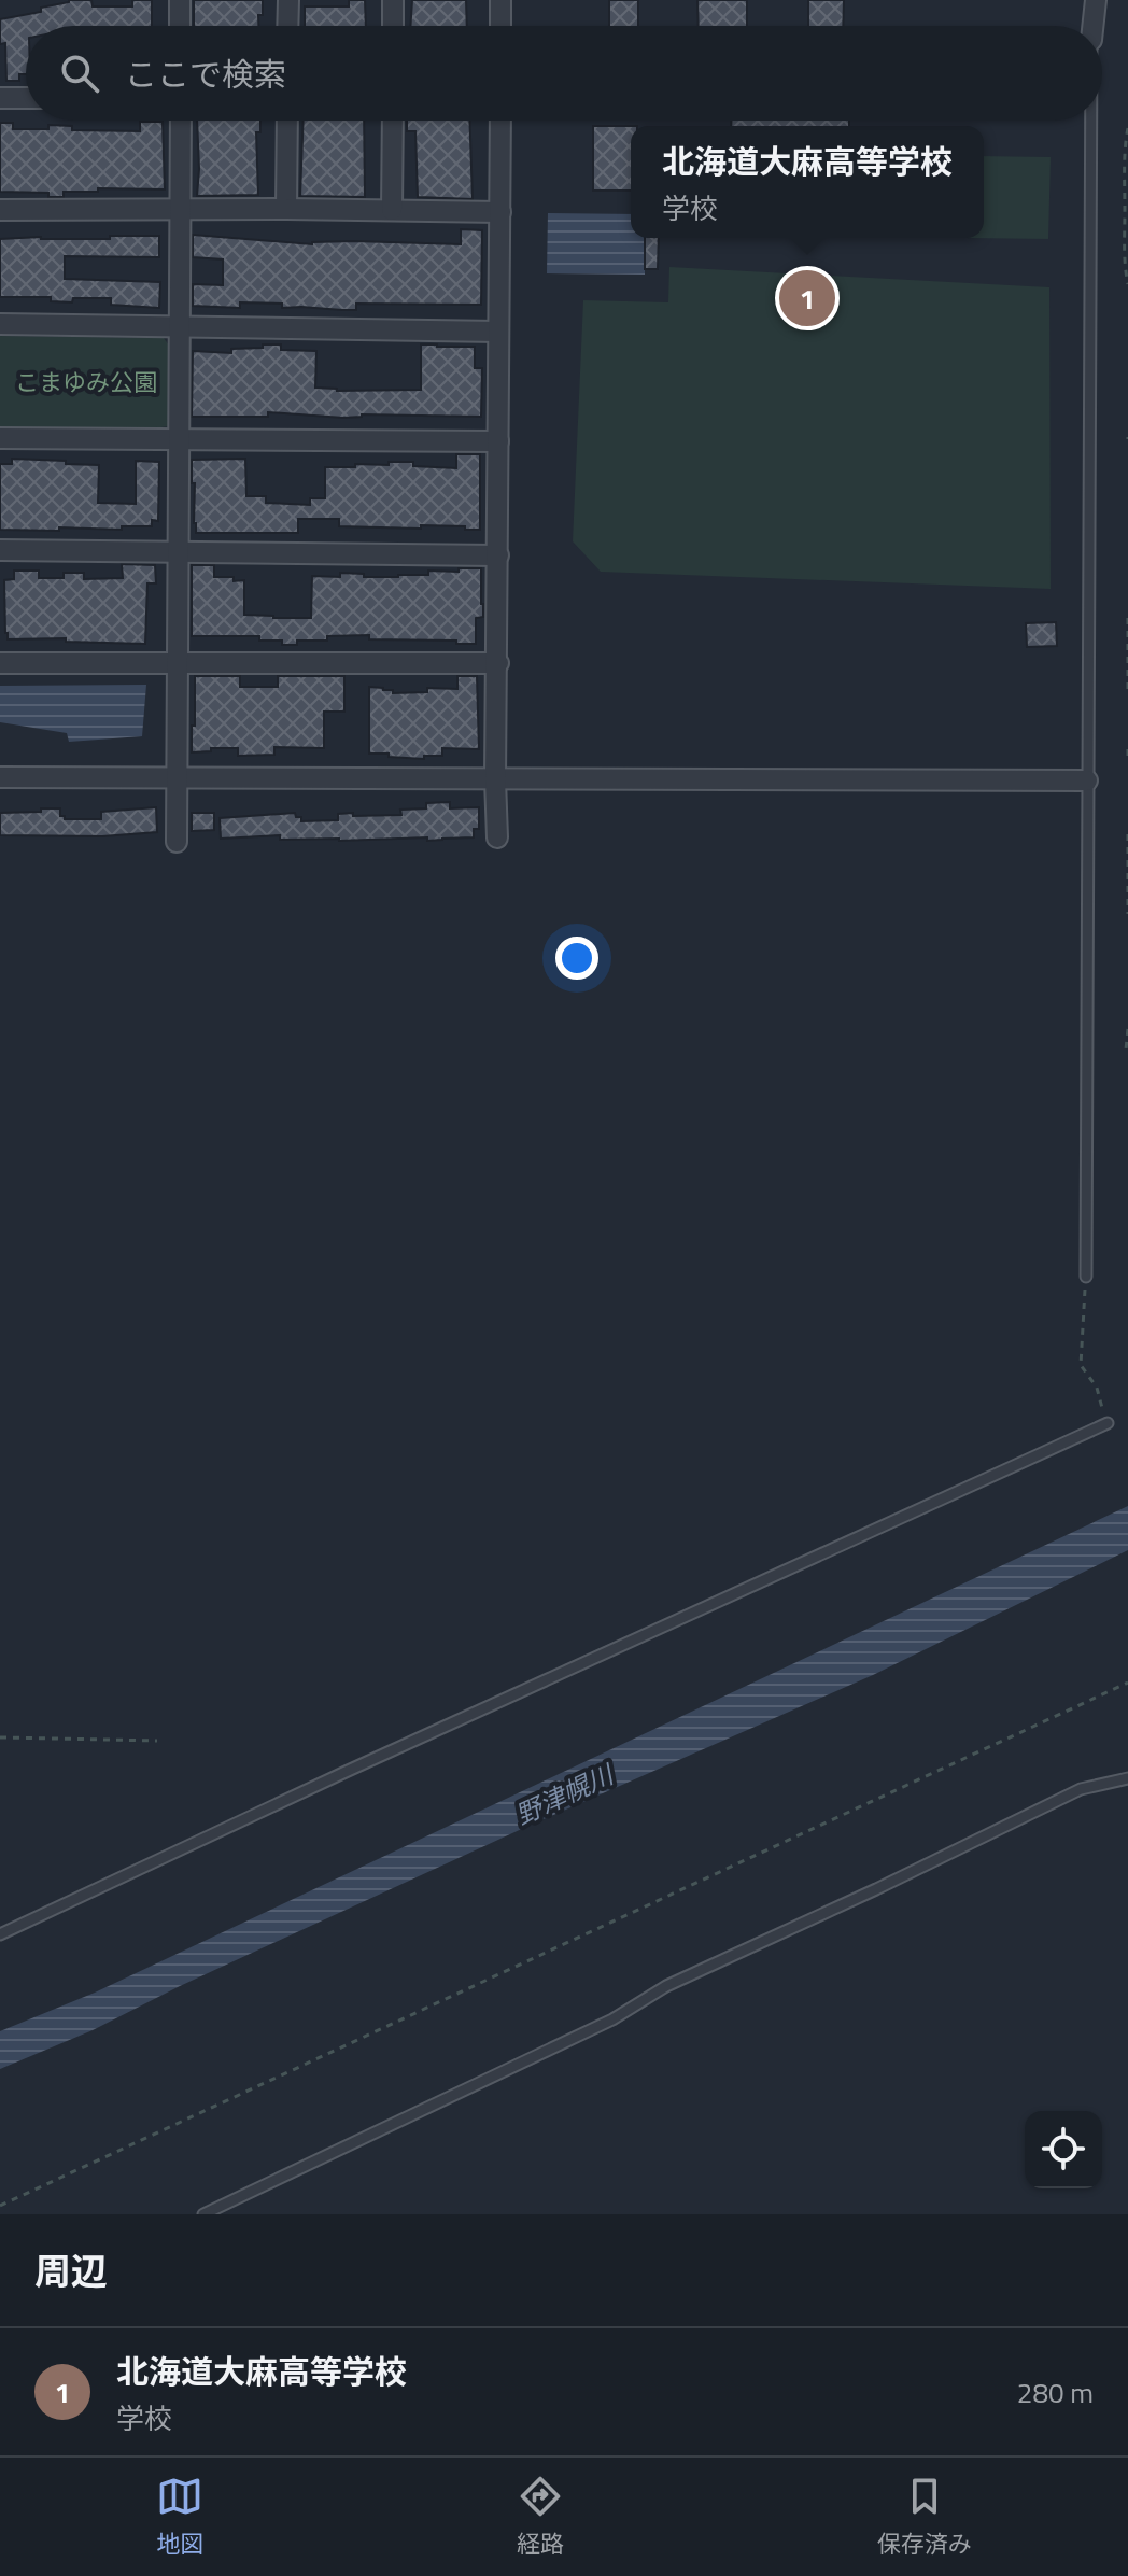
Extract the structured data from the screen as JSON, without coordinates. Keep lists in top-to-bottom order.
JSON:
{
  "water": ["野津幌川"],
  "parks": ["こまゆみ公園"],
  "page": {
    "search": "ここで検索",
    "popup": ["北海道大麻高等学校", "学校"],
    "pins": "1",
    "heading": "周辺",
    "list": [
      {
        "mark": "1",
        "name": "北海道大麻高等学校",
        "note": "学校",
        "value": "280 m"
      }
    ],
    "nav": ["地図", "経路", "保存済み"]
  }
}
